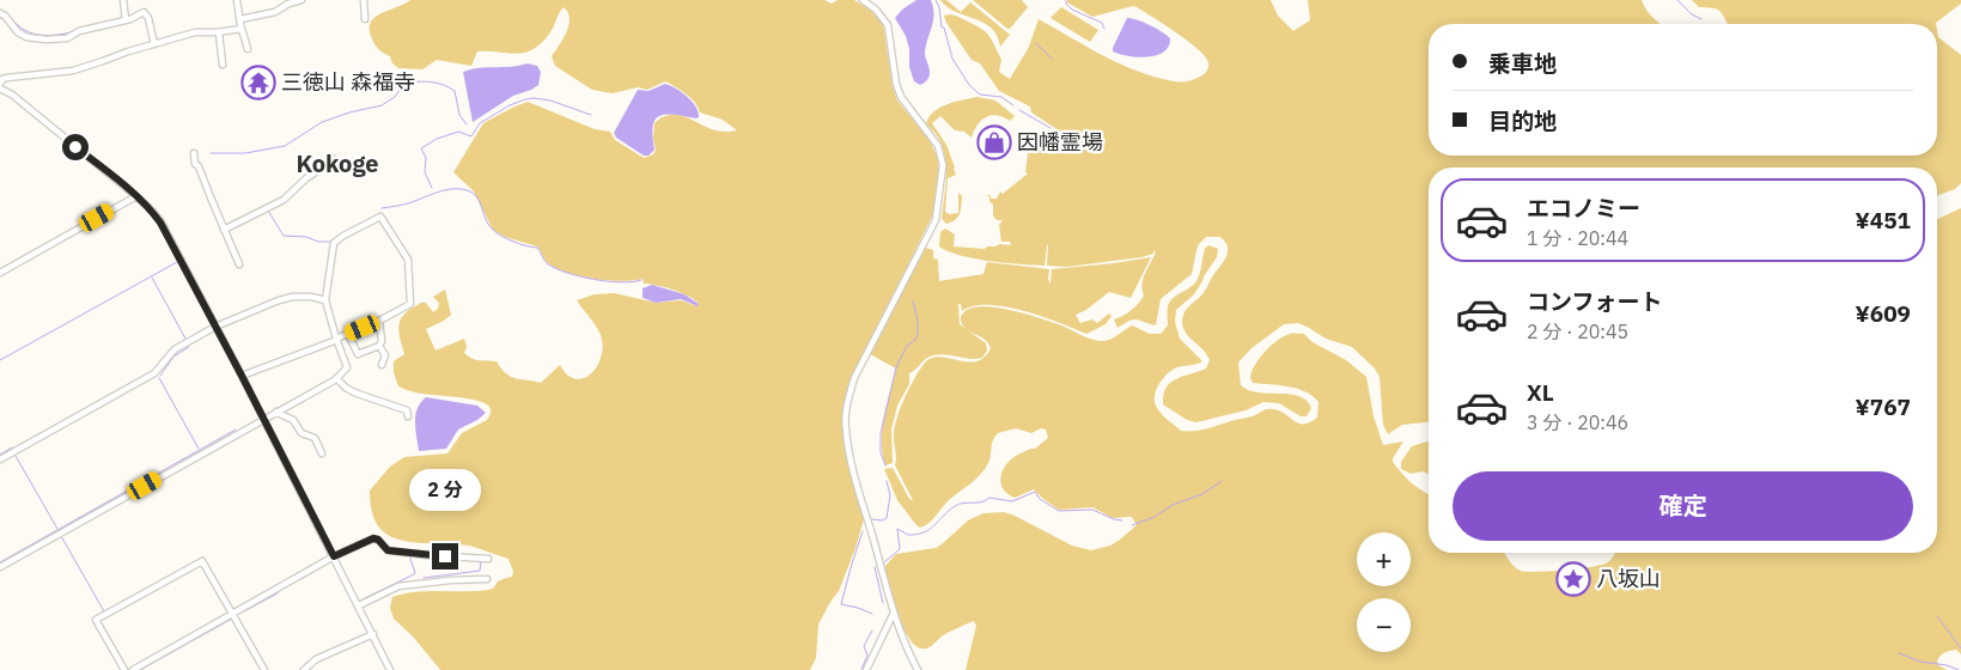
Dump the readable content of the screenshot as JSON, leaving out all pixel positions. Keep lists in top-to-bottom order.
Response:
{
  "districts": ["Kokoge"],
  "places": {
    "temple": ["三徳山 森福寺"],
    "shop": ["因幡霊場"],
    "place": ["八坂山"]
  },
  "page": {
    "banner": ["乗車地", "目的地"],
    "list": [
      {
        "name": "エコノミー",
        "note": "1 分 · 20:44",
        "value": "¥451"
      },
      {
        "name": "コンフォート",
        "note": "2 分 · 20:45",
        "value": "¥609"
      },
      {
        "name": "XL",
        "note": "3 分 · 20:46",
        "value": "¥767"
      }
    ],
    "buttons": "確定",
    "bubble": "2 分",
    "map_buttons": ["+", "−"]
  }
}
